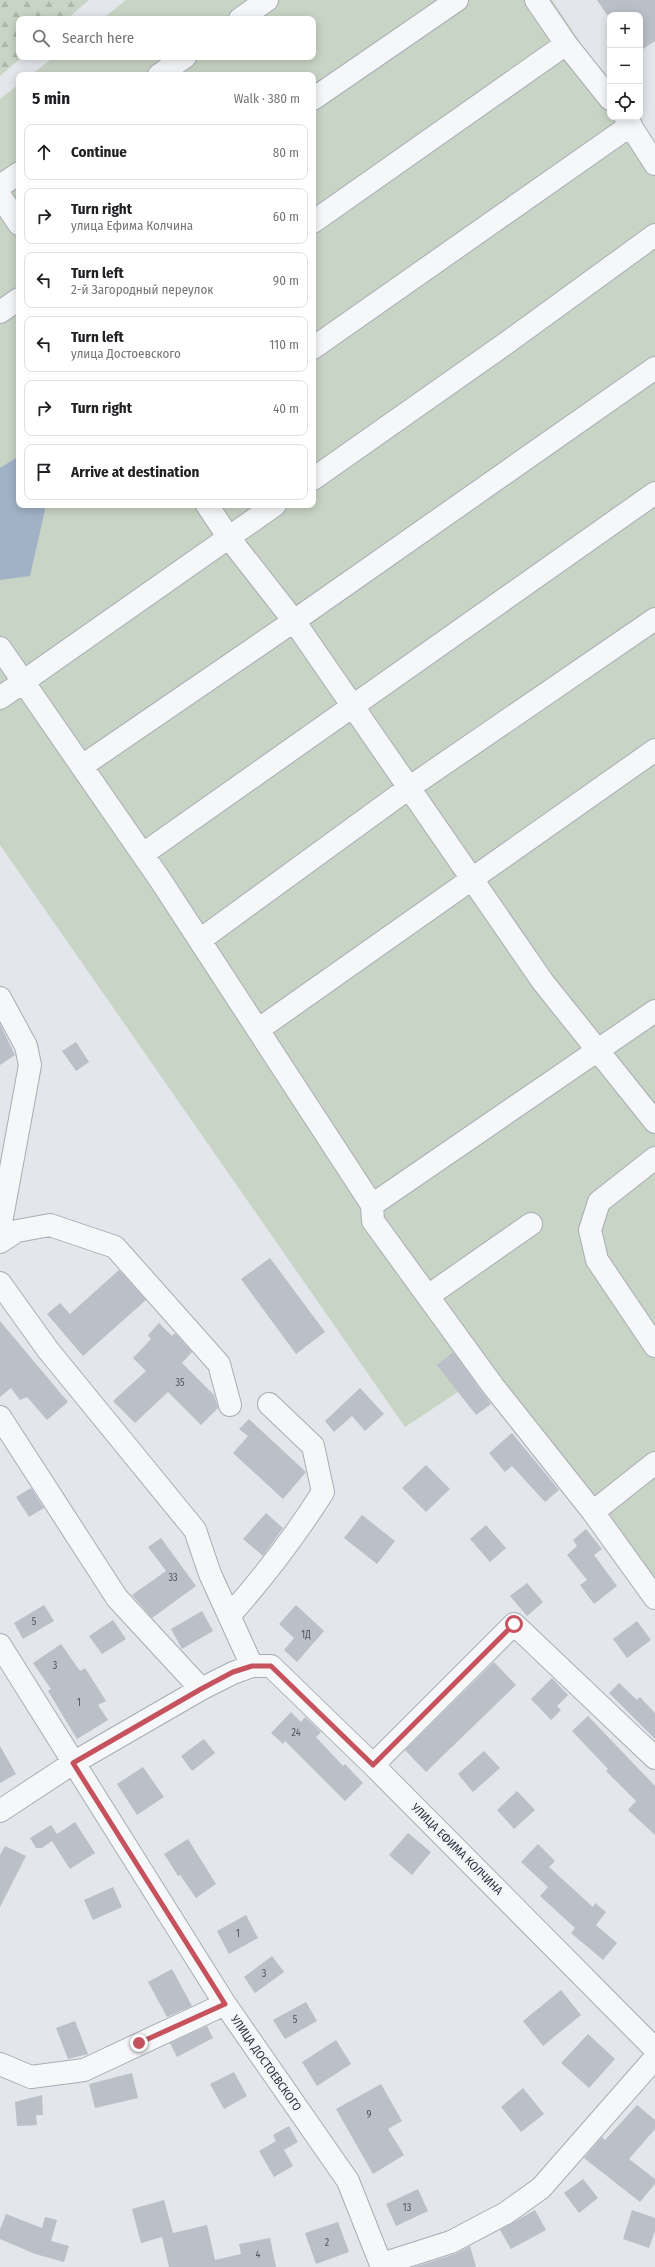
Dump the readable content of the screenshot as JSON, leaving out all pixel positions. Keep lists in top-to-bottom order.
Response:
{
  "streets": {
    "street": ["УЛИЦА ЕФИМА КОЛЧИНА", "УЛИЦА ДОСТОЕВСКОГО"]
  },
  "crossings": [
    ["УЛИЦА ЕФИМА КОЛЧИНА", "УЛИЦА ДОСТОЕВСКОГО"]
  ],
  "house_numbers": [
    "35",
    "33",
    "5",
    "1Д",
    "3",
    "1",
    "24",
    "1",
    "3",
    "5",
    "9",
    "13",
    "2",
    "4"
  ],
  "page": {
    "map_buttons": ["+", "−"],
    "search": "Search here",
    "heading": ["5 min", "Walk · 380 m"],
    "list": [
      ["Continue", "80 m"],
      ["Turn right", "улица Ефима Колчина", "60 m"],
      ["Turn left", "2-й Загородный переулок", "90 m"],
      ["Turn left", "улица Достоевского", "110 m"],
      ["Turn right", "40 m"],
      "Arrive at destination"
    ]
  }
}
